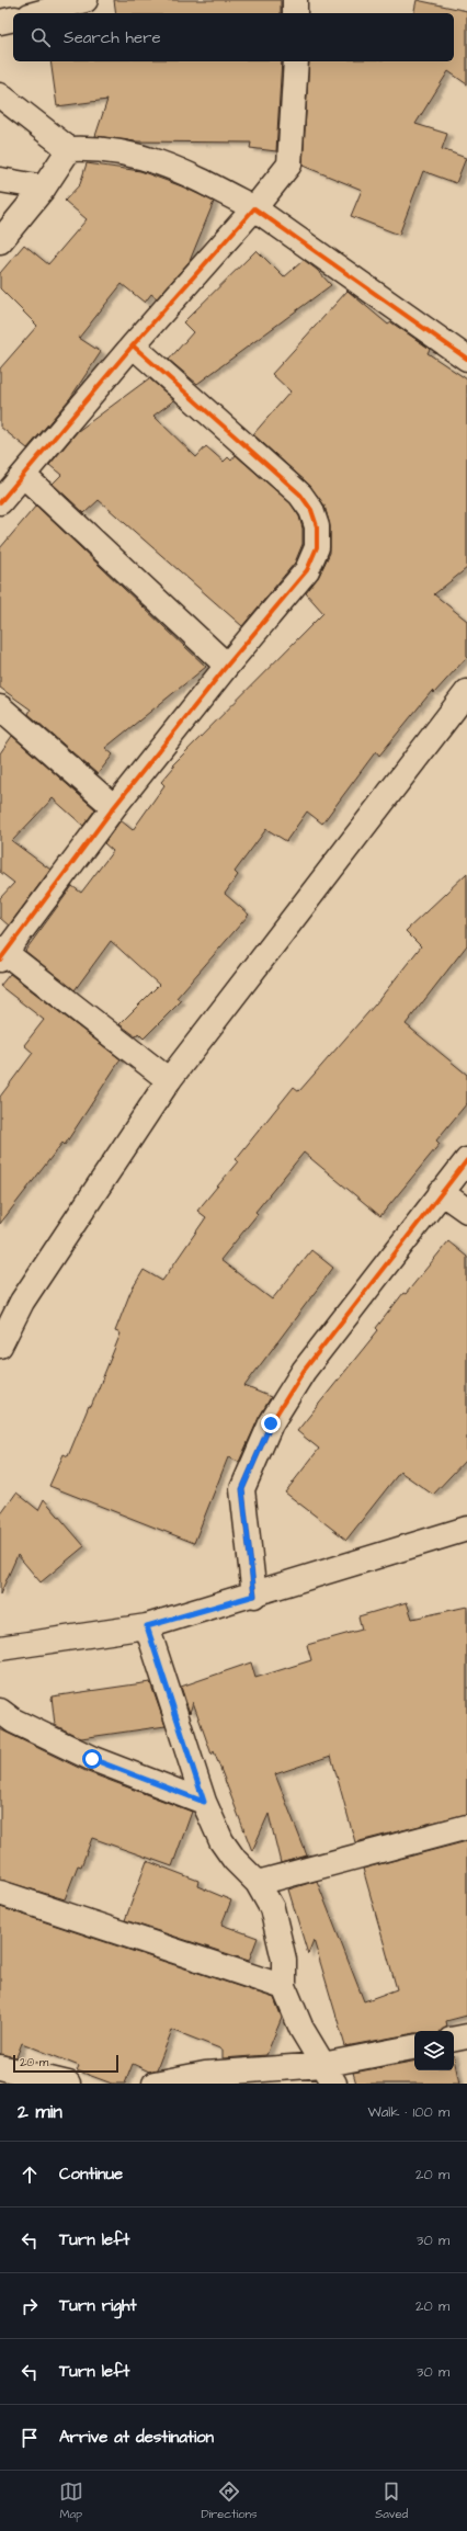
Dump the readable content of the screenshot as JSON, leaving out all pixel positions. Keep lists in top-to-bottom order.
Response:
{
  "scale_bar": "20 m",
  "page": {
    "search": "Search here",
    "scale": "20 m",
    "heading": ["2 min", "Walk · 100 m"],
    "list": [
      ["Continue", "20 m"],
      ["Turn left", "30 m"],
      ["Turn right", "20 m"],
      ["Turn left", "30 m"],
      "Arrive at destination"
    ],
    "nav": ["Map", "Directions", "Saved"]
  }
}
